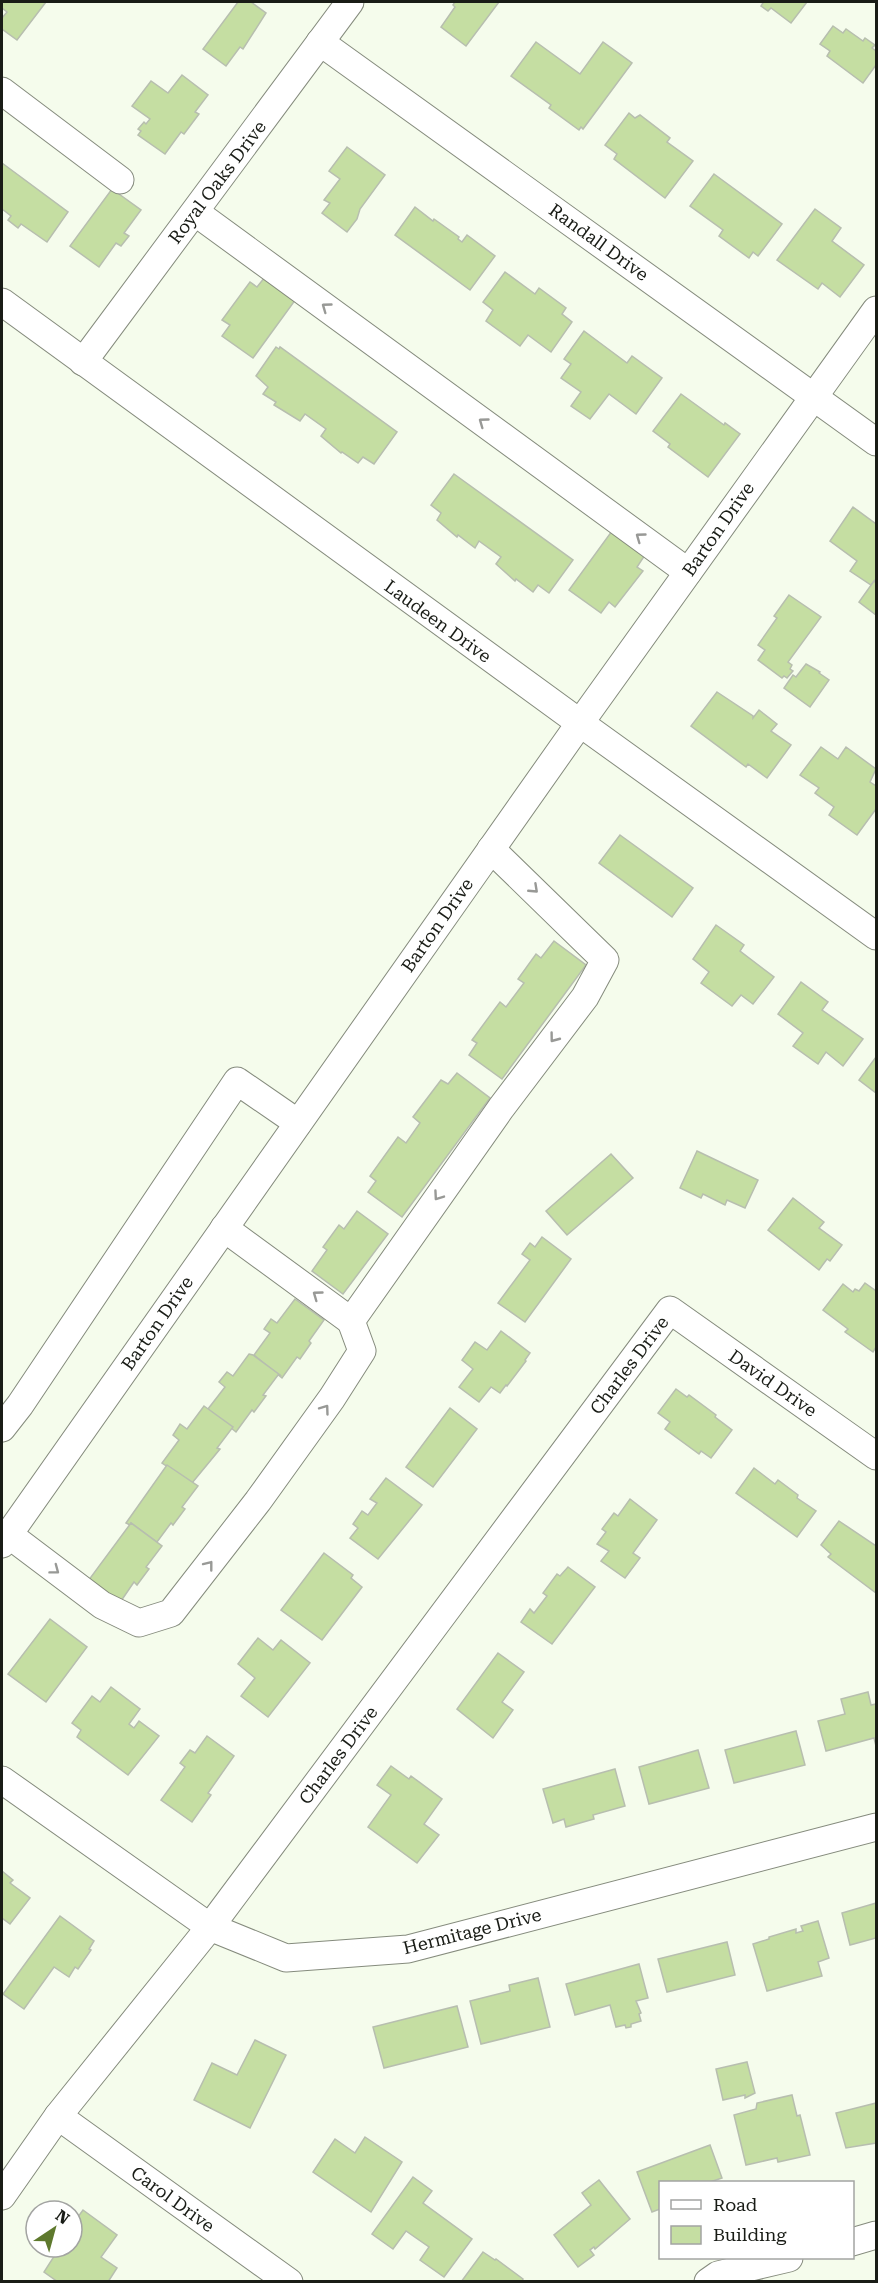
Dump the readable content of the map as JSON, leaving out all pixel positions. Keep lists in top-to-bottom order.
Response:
{
  "streets": {
    "street": [
      "Royal Oaks Drive",
      "Randall Drive",
      "Barton Drive",
      "Laudeen Drive",
      "Charles Drive",
      "David Drive",
      "Hermitage Drive",
      "Carol Drive"
    ]
  },
  "crossings": [
    ["Royal Oaks Drive", "Randall Drive"],
    ["Royal Oaks Drive", "Laudeen Drive"],
    ["Randall Drive", "Barton Drive"],
    ["Barton Drive", "Laudeen Drive"],
    ["Charles Drive", "David Drive"],
    ["Charles Drive", "Hermitage Drive"],
    ["Charles Drive", "Carol Drive"]
  ],
  "legend": ["Road", "Building"],
  "north": "top right"
}
